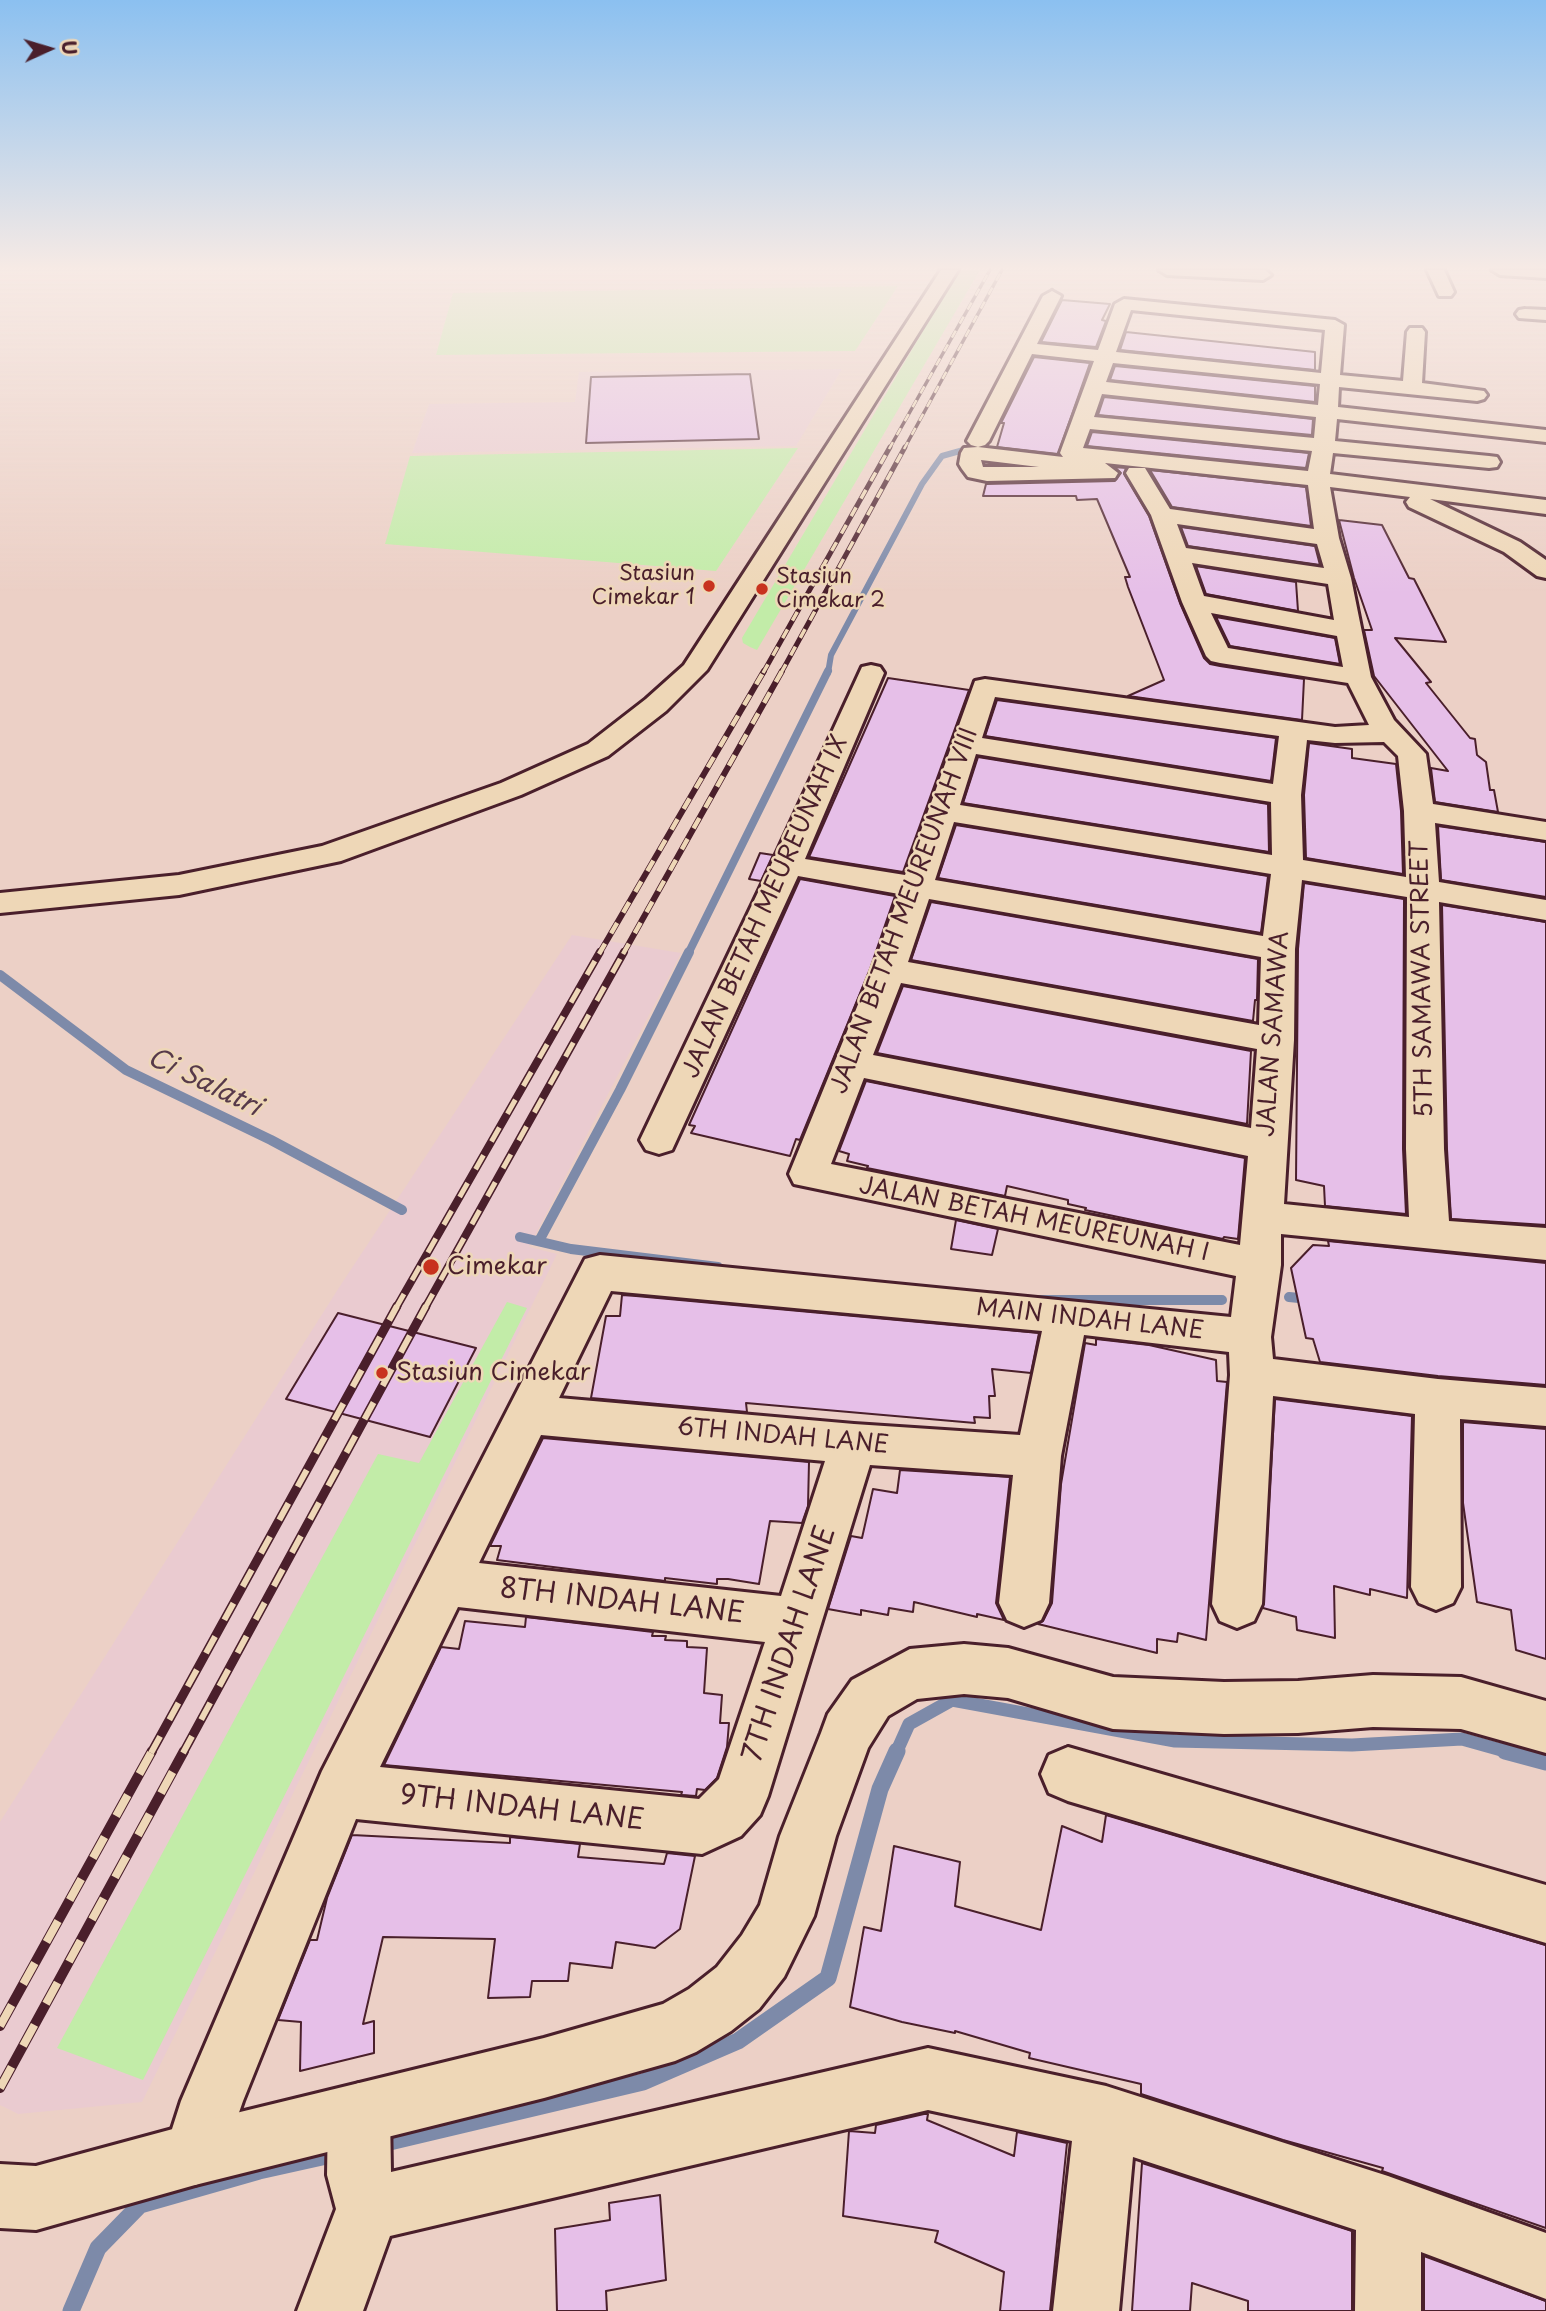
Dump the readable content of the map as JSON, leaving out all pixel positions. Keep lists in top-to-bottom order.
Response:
{
  "streets": {
    "street": [
      "JALAN BETAH MEUREUNAH IX",
      "JALAN BETAH MEUREUNAH VIII",
      "5TH SAMAWA STREET",
      "JALAN SAMAWA",
      "JALAN BETAH MEUREUNAH I",
      "MAIN INDAH LANE",
      "6TH INDAH LANE",
      "8TH INDAH LANE",
      "7TH INDAH LANE",
      "9TH INDAH LANE"
    ]
  },
  "crossings": [
    ["JALAN BETAH MEUREUNAH VIII", "JALAN SAMAWA"],
    ["JALAN BETAH MEUREUNAH VIII", "JALAN BETAH MEUREUNAH I"],
    ["JALAN SAMAWA", "JALAN BETAH MEUREUNAH I"],
    ["JALAN SAMAWA", "MAIN INDAH LANE"],
    ["MAIN INDAH LANE", "6TH INDAH LANE"],
    ["6TH INDAH LANE", "7TH INDAH LANE"],
    ["8TH INDAH LANE", "7TH INDAH LANE"],
    ["7TH INDAH LANE", "9TH INDAH LANE"]
  ],
  "water": ["Ci Salatri"],
  "places": [
    "Stasiun Cimekar 1",
    "Stasiun Cimekar 2",
    "Cimekar",
    "Stasiun Cimekar"
  ],
  "north": "right"
}
